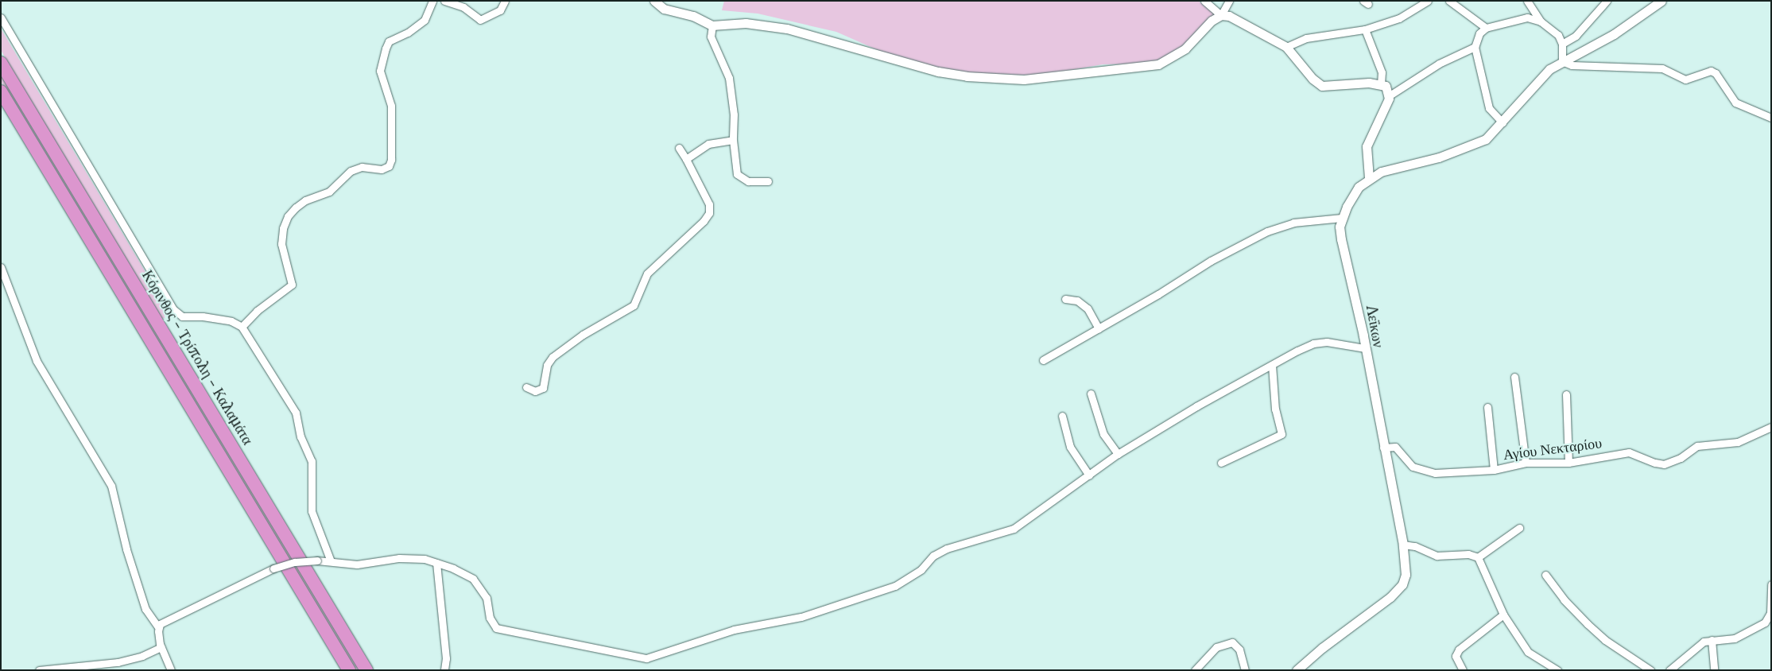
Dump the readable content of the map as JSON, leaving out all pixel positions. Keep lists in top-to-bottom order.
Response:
{
  "streets": {
    "highway": ["Κόρινθος - Τρίπολη - Καλαμάτα"],
    "street": ["Λεΐκων", "Αγίου Νεκταρίου"]
  },
  "crossings": [
    ["Λεΐκων", "Αγίου Νεκταρίου"]
  ]
}
